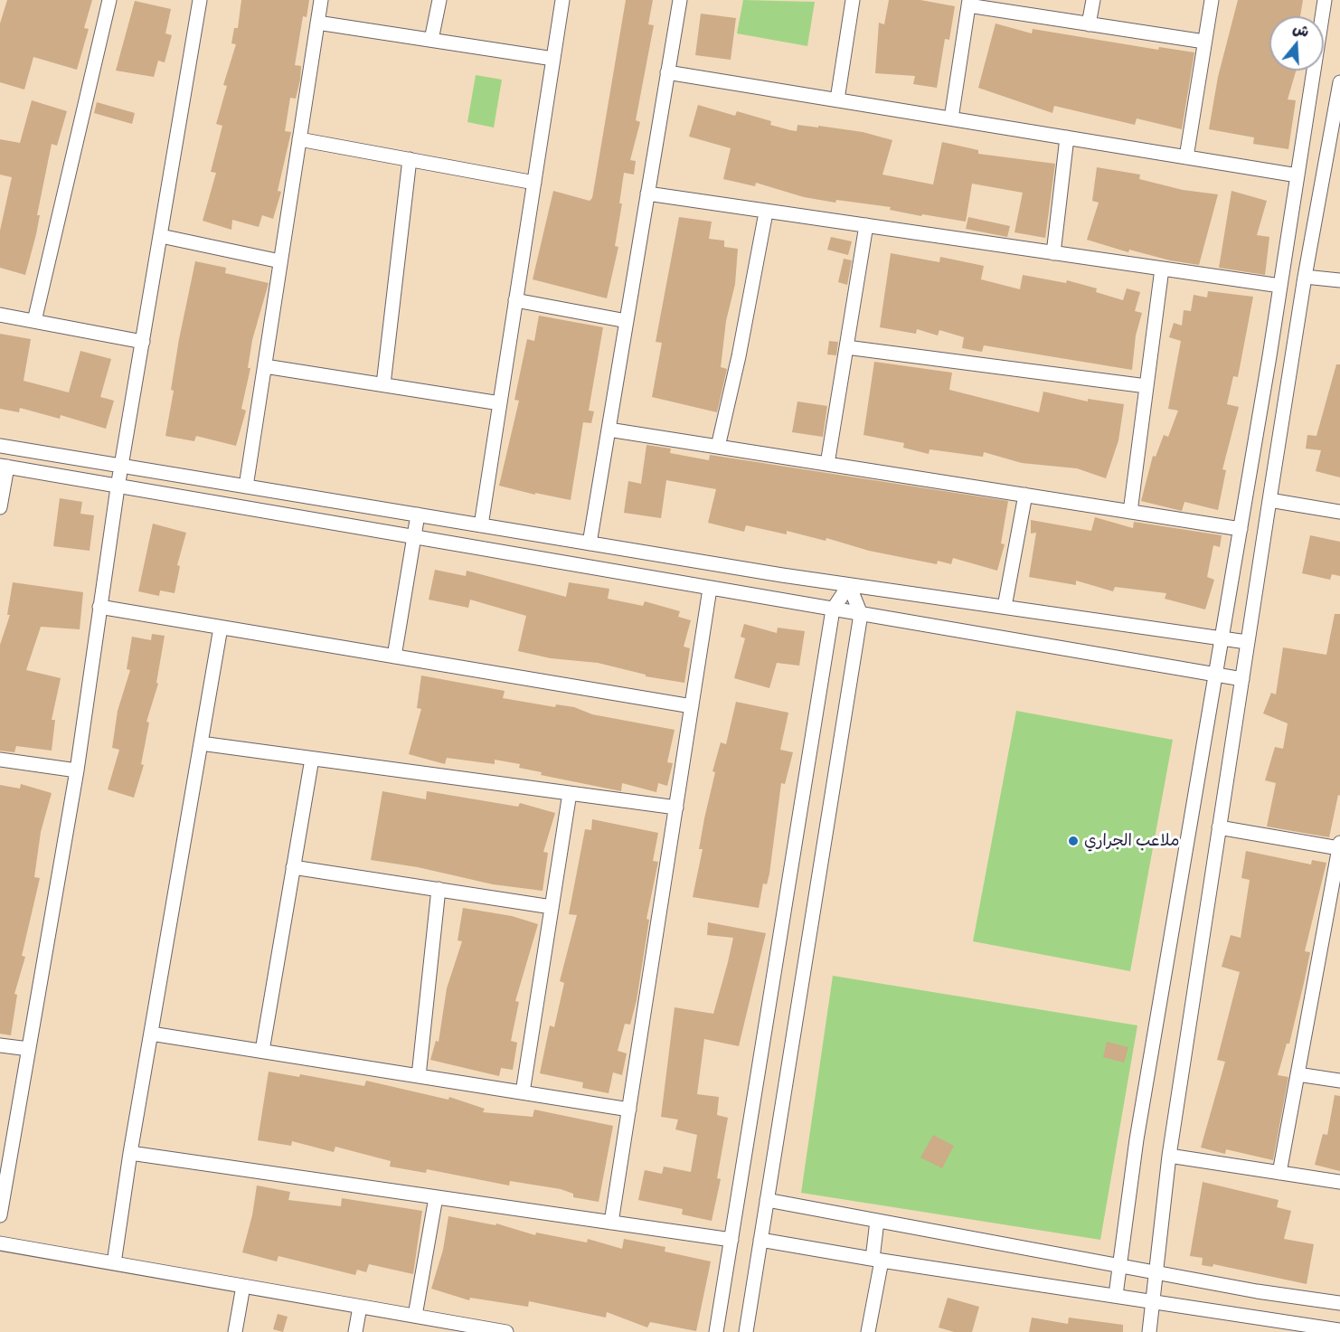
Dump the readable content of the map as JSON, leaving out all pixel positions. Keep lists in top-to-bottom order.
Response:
{
  "places": ["ملاعب الجراري"],
  "north": "top"
}
